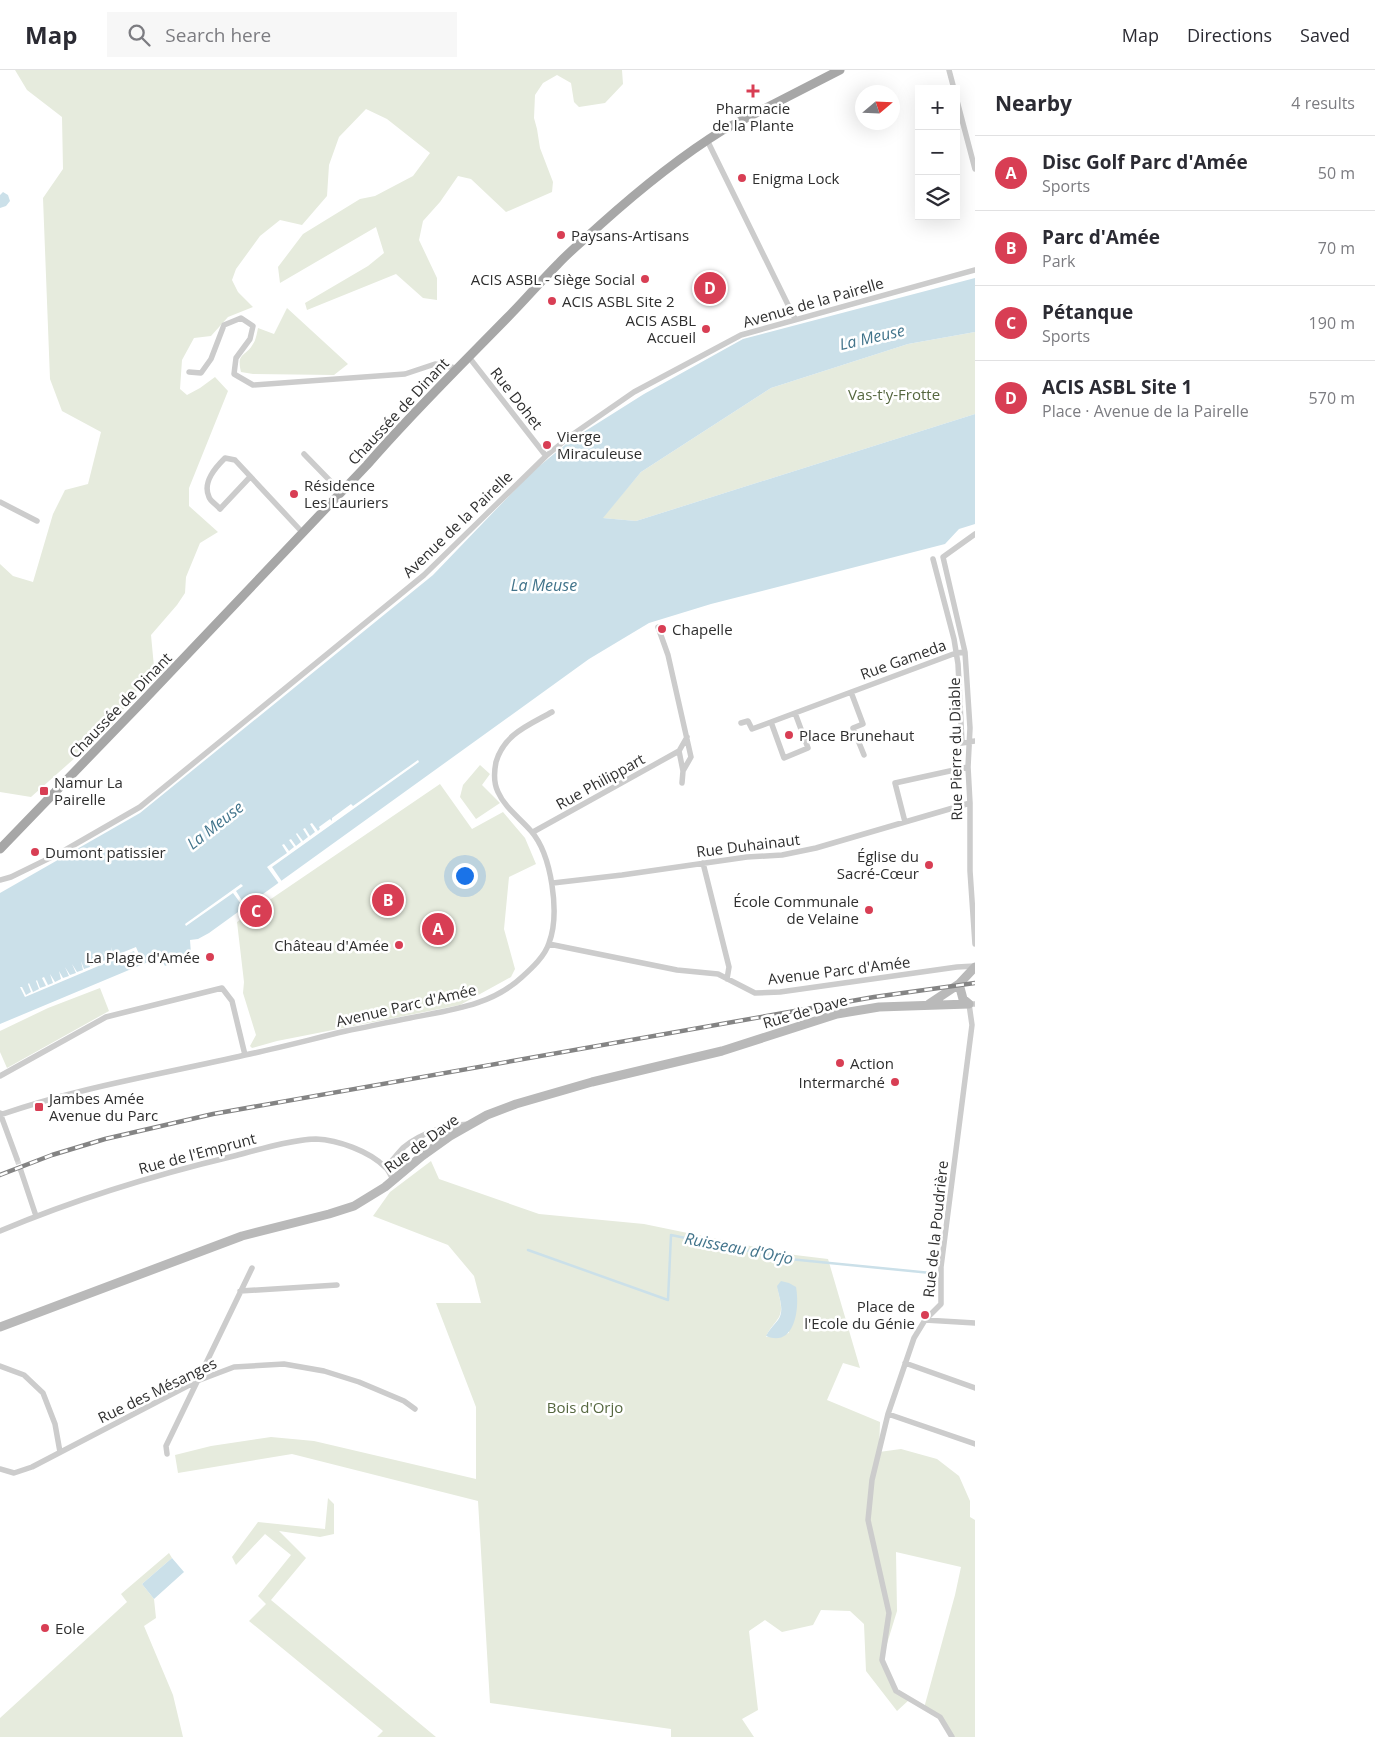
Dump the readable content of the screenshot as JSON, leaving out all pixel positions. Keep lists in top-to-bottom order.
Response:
{
  "streets": {
    "main road": ["Chaussée de Dinant", "Rue de Dave"],
    "street": [
      "Avenue de la Pairelle",
      "Rue Dohet",
      "Rue Gameda",
      "Rue Pierre du Diable",
      "Rue Philippart",
      "Rue Duhainaut",
      "Avenue Parc d'Amée",
      "Rue de l'Emprunt",
      "Rue de la Poudrière",
      "Rue des Mésanges"
    ]
  },
  "crossings": [
    ["Avenue de la Pairelle", "Rue Dohet"],
    ["Rue Dohet", "Chaussée de Dinant"],
    ["Rue Gameda", "Rue Pierre du Diable"],
    ["Rue Pierre du Diable", "Rue Duhainaut"],
    ["Rue de Dave", "Rue de la Poudrière"]
  ],
  "water": ["La Meuse", "Ruisseau d'Orjo"],
  "parks": ["Vas-t'y-Frotte", "Bois d'Orjo"],
  "places": {
    "health": ["Pharmacie de la Plante"],
    "other": [
      "Enigma Lock",
      "Paysans-Artisans",
      "ACIS ASBL - Siège Social",
      "ACIS ASBL Site 2",
      "ACIS ASBL Accueil",
      "Vierge Miraculeuse",
      "Résidence Les Lauriers",
      "Chapelle",
      "Place Brunehaut",
      "Dumont patissier",
      "Église du Sacré-Cœur",
      "École Communale de Velaine",
      "Château d'Amée",
      "La Plage d'Amée",
      "Action",
      "Intermarché",
      "Place de l'Ecole du Génie",
      "Eole"
    ],
    "transit": ["Namur La Pairelle", "Jambes Amée Avenue du Parc"]
  },
  "north": "right",
  "page": {
    "header": "Map",
    "search": "Search here",
    "nav": ["Map", "Directions", "Saved"],
    "heading": ["Nearby", "4 results"],
    "map_buttons": ["+", "−"],
    "list": [
      {
        "mark": "A",
        "name": "Disc Golf Parc d'Amée",
        "note": "Sports",
        "value": "50 m"
      },
      {
        "mark": "B",
        "name": "Parc d'Amée",
        "note": "Park",
        "value": "70 m"
      },
      {
        "mark": "C",
        "name": "Pétanque",
        "note": "Sports",
        "value": "190 m"
      },
      {
        "mark": "D",
        "name": "ACIS ASBL Site 1",
        "note": "Place · Avenue de la Pairelle",
        "value": "570 m"
      }
    ],
    "pins": [
      "D",
      "B",
      "C",
      "A"
    ]
  }
}
